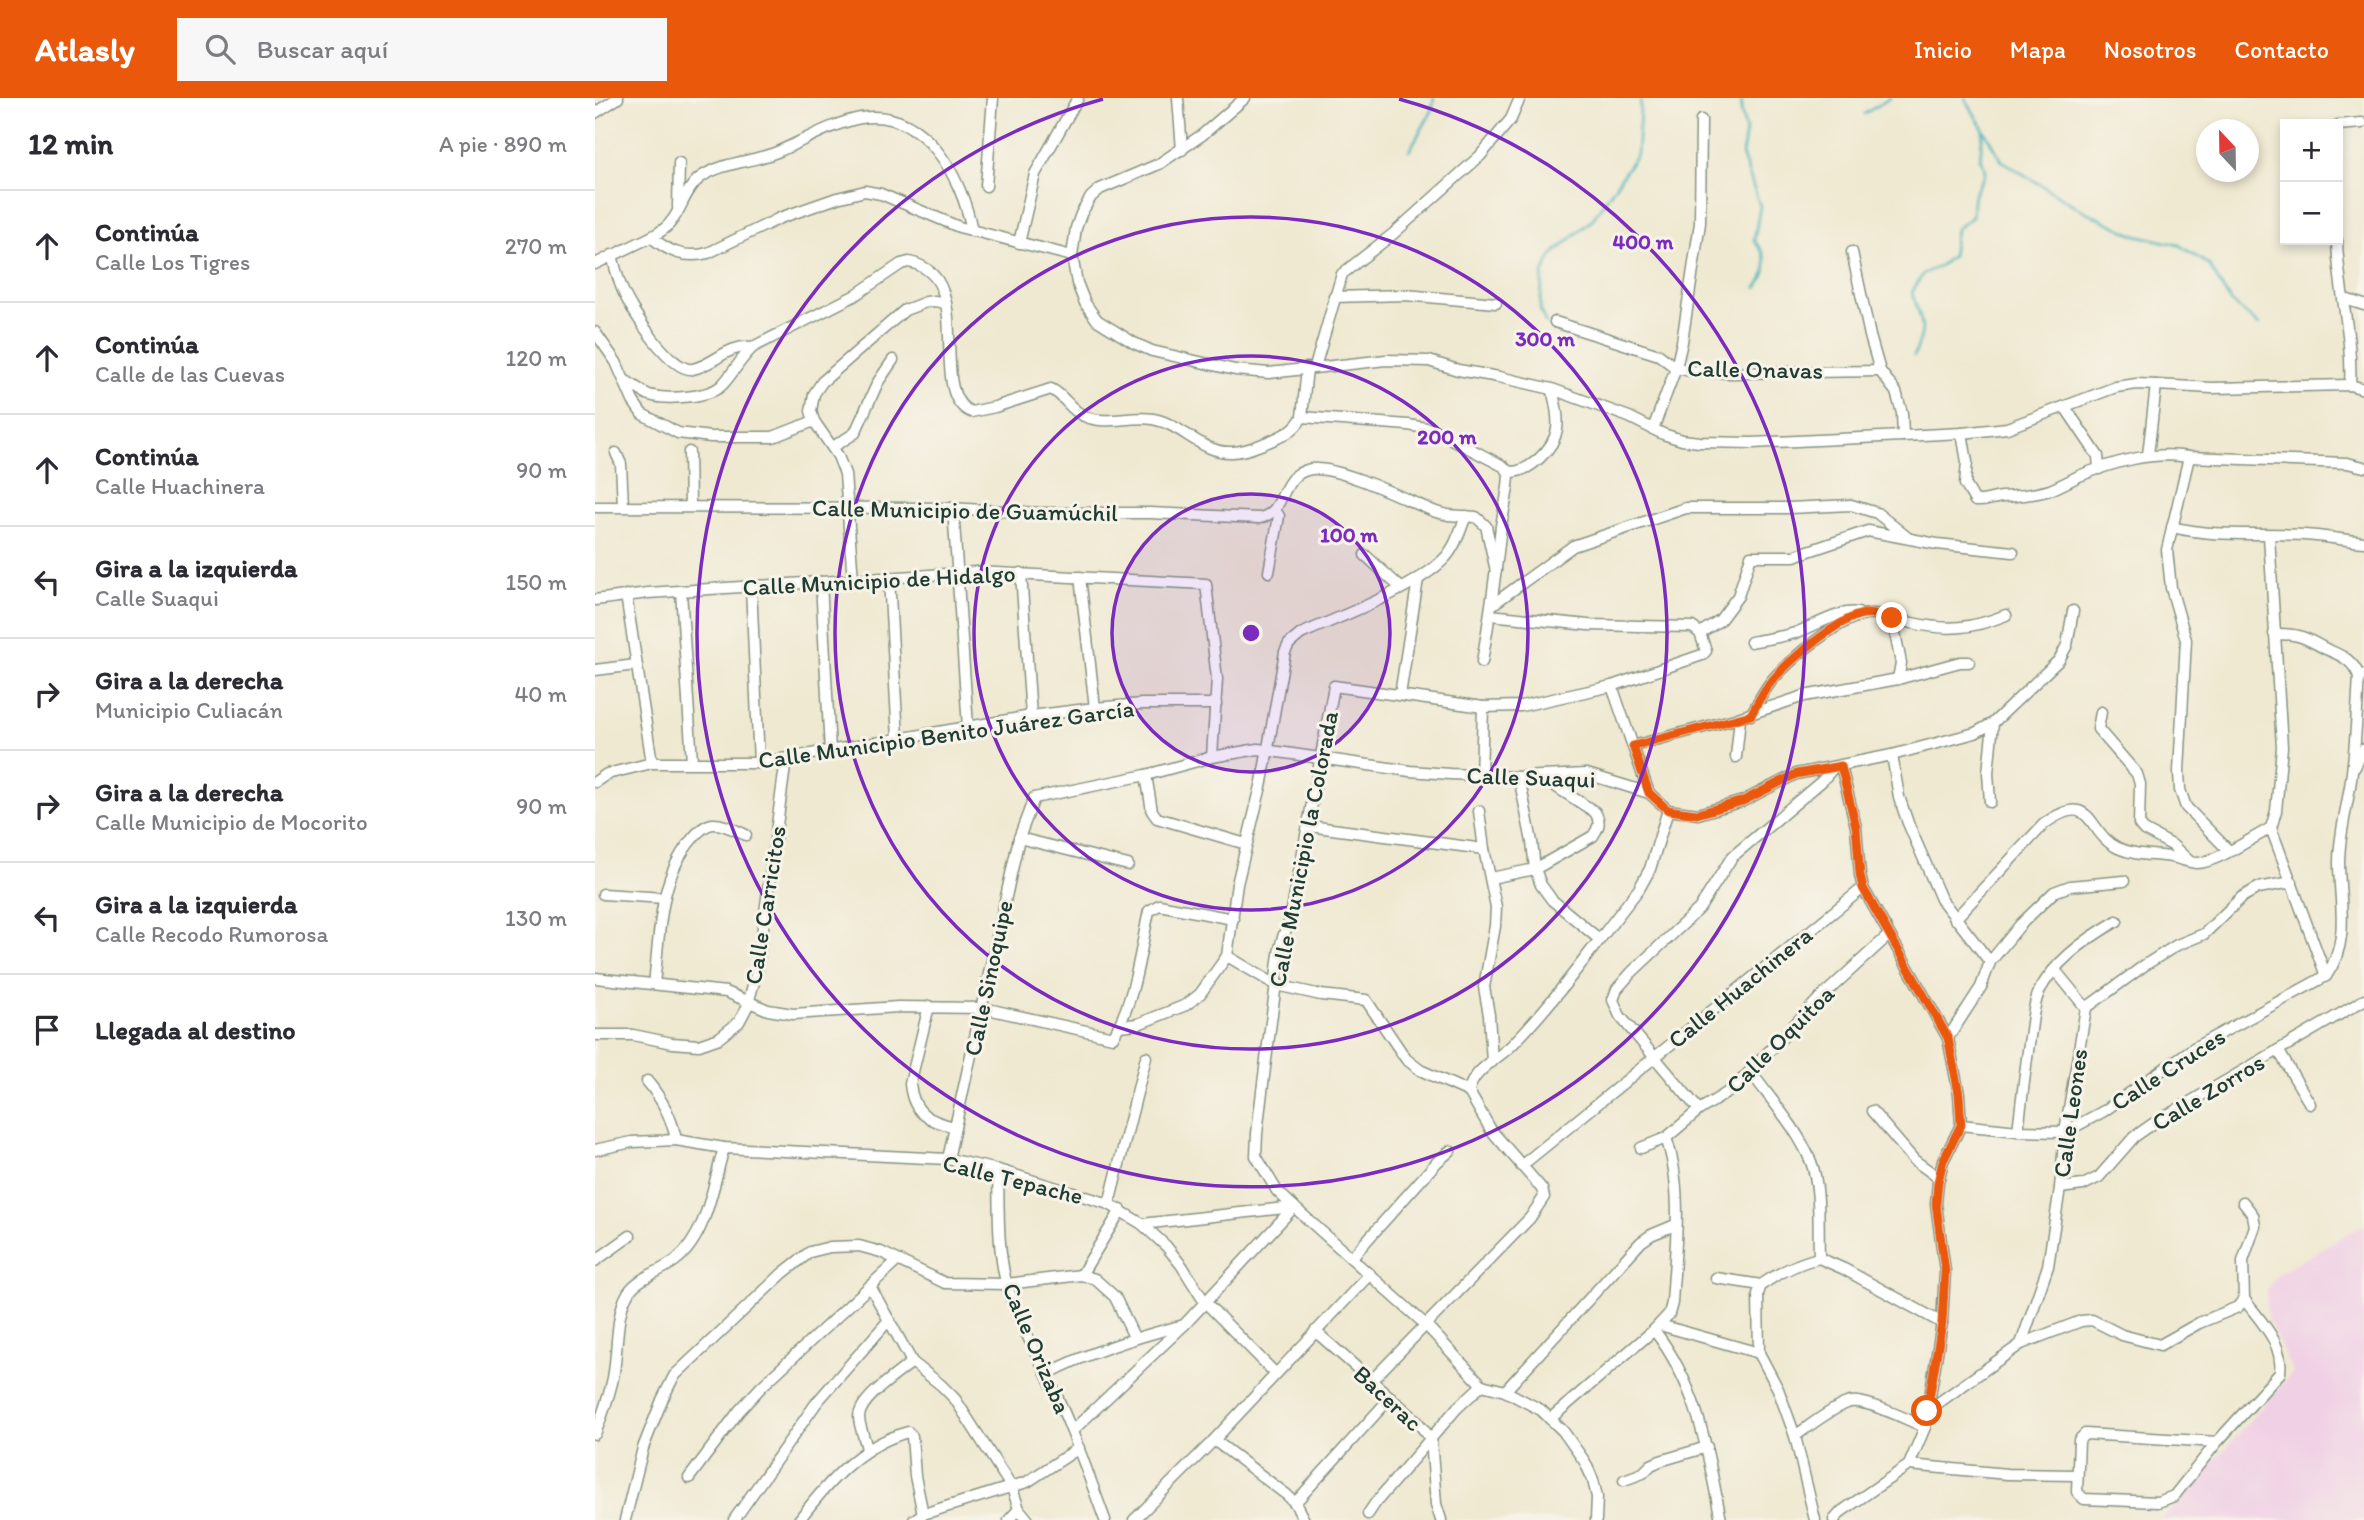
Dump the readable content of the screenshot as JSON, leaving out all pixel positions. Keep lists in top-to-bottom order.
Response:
{
  "streets": {
    "street": [
      "Calle Onavas",
      "Calle Municipio de Guamúchil",
      "Calle Municipio de Hidalgo",
      "Calle Municipio Benito Juárez García",
      "Calle Suaqui",
      "Calle Municipio la Colorada",
      "Calle Carricitos",
      "Calle Sinoquipe",
      "Calle Huachinera",
      "Calle Oquitoa",
      "Calle Cruces",
      "Calle Zorros",
      "Calle Leones",
      "Calle Tepache",
      "Calle Orizaba",
      "Bacerac"
    ]
  },
  "crossings": [
    ["Calle Municipio de Hidalgo", "Calle Municipio Benito Juárez García"],
    ["Calle Municipio Benito Juárez García", "Calle Carricitos"],
    ["Calle Suaqui", "Calle Municipio la Colorada"],
    ["Calle Suaqui", "Calle Sinoquipe"],
    ["Calle Sinoquipe", "Calle Tepache"],
    ["Calle Cruces", "Calle Leones"],
    ["Calle Zorros", "Calle Leones"],
    ["Calle Tepache", "Calle Orizaba"]
  ],
  "north": "top",
  "page": {
    "header": "Atlasly",
    "search": "Buscar aquí",
    "nav": [
      "Inicio",
      "Mapa",
      "Nosotros",
      "Contacto"
    ],
    "heading": ["12 min", "A pie · 890 m"],
    "map_buttons": ["+", "−"],
    "list": [
      ["Continúa", "Calle Los Tigres", "270 m"],
      ["Continúa", "Calle de las Cuevas", "120 m"],
      ["Continúa", "Calle Huachinera", "90 m"],
      ["Gira a la izquierda", "Calle Suaqui", "150 m"],
      ["Gira a la derecha", "Municipio Culiacán", "40 m"],
      ["Gira a la derecha", "Calle Municipio de Mocorito", "90 m"],
      ["Gira a la izquierda", "Calle Recodo Rumorosa", "130 m"],
      "Llegada al destino"
    ]
  },
  "rings": [
    "400 m",
    "300 m",
    "200 m",
    "100 m"
  ]
}
